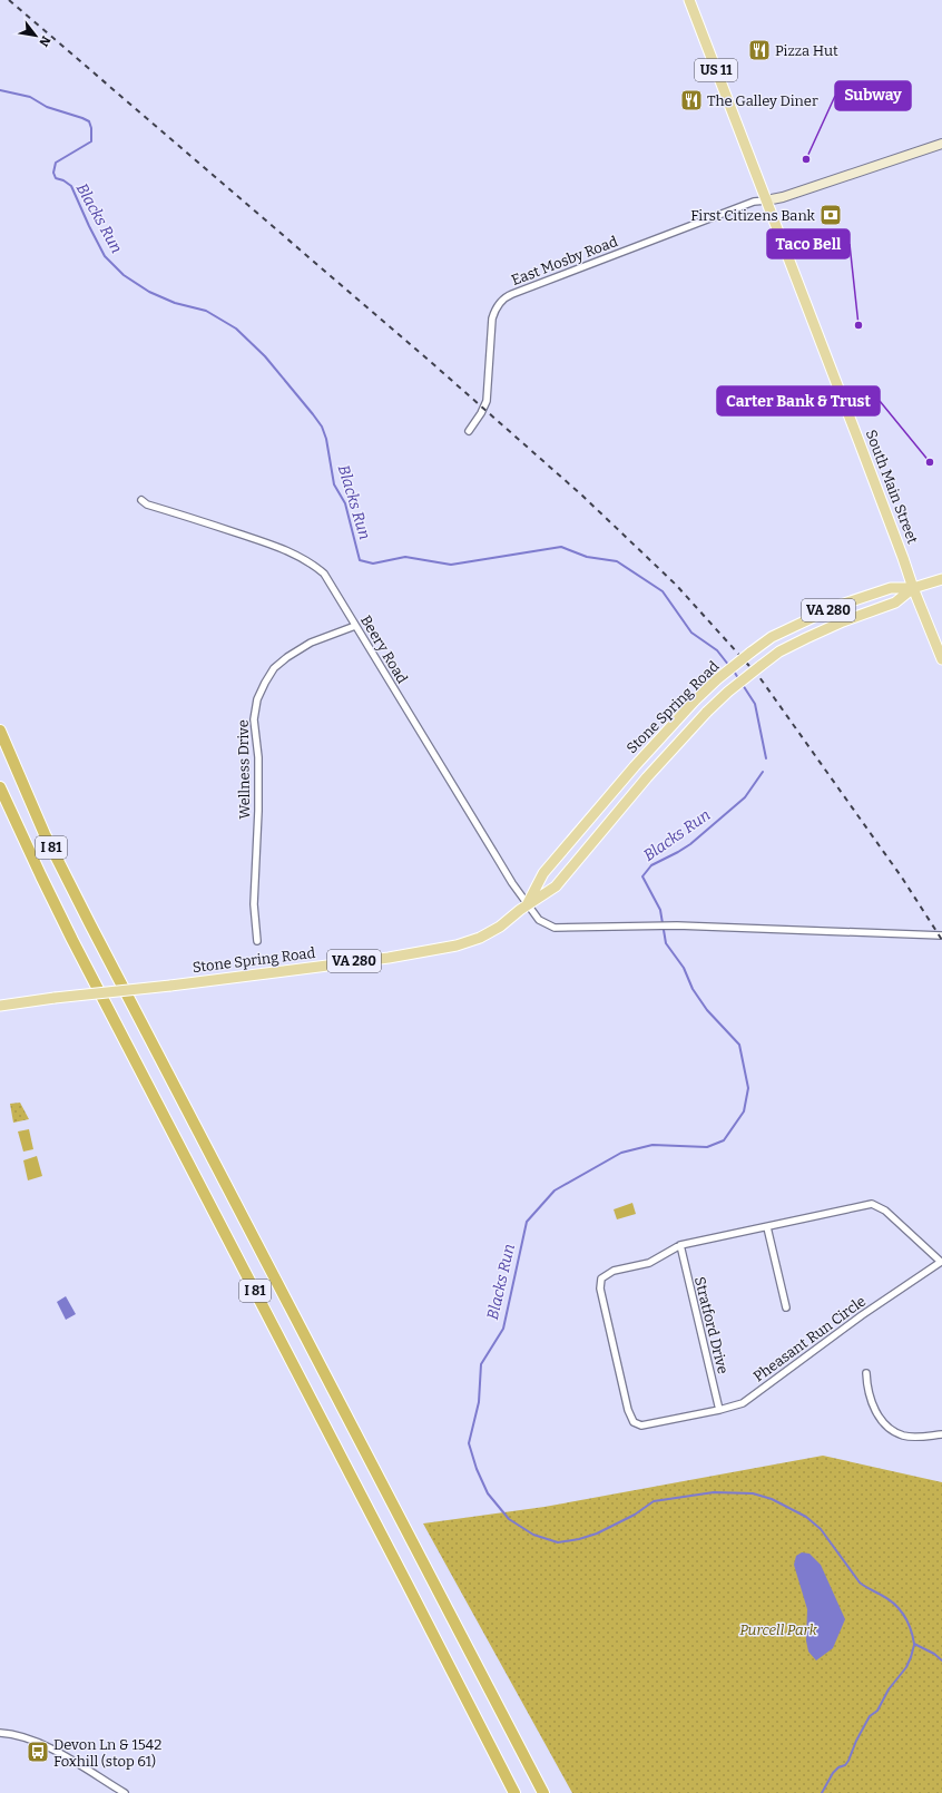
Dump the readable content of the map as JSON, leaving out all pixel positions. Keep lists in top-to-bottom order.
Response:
{
  "streets": {
    "highway": ["I 81"],
    "main road": [
      "US 11",
      "South Main Street",
      "VA 280",
      "Stone Spring Road"
    ],
    "street": [
      "East Mosby Road",
      "Beery Road",
      "Wellness Drive",
      "Stratford Drive",
      "Pheasant Run Circle"
    ]
  },
  "crossings": [
    ["East Mosby Road", "South Main Street"],
    ["South Main Street", "Stone Spring Road"],
    ["Beery Road", "Stone Spring Road"],
    ["Beery Road", "Wellness Drive"],
    ["Stratford Drive", "Pheasant Run Circle"]
  ],
  "water": ["Blacks Run"],
  "parks": ["Purcell Park"],
  "places": {
    "restaurant": ["Pizza Hut", "The Galley Diner"],
    "other": ["Subway", "Taco Bell", "Carter Bank & Trust"],
    "bank": ["First Citizens Bank"],
    "bus stop": ["Devon Ln & 1542 Foxhill (stop 61)"]
  },
  "north": "bottom right"
}
